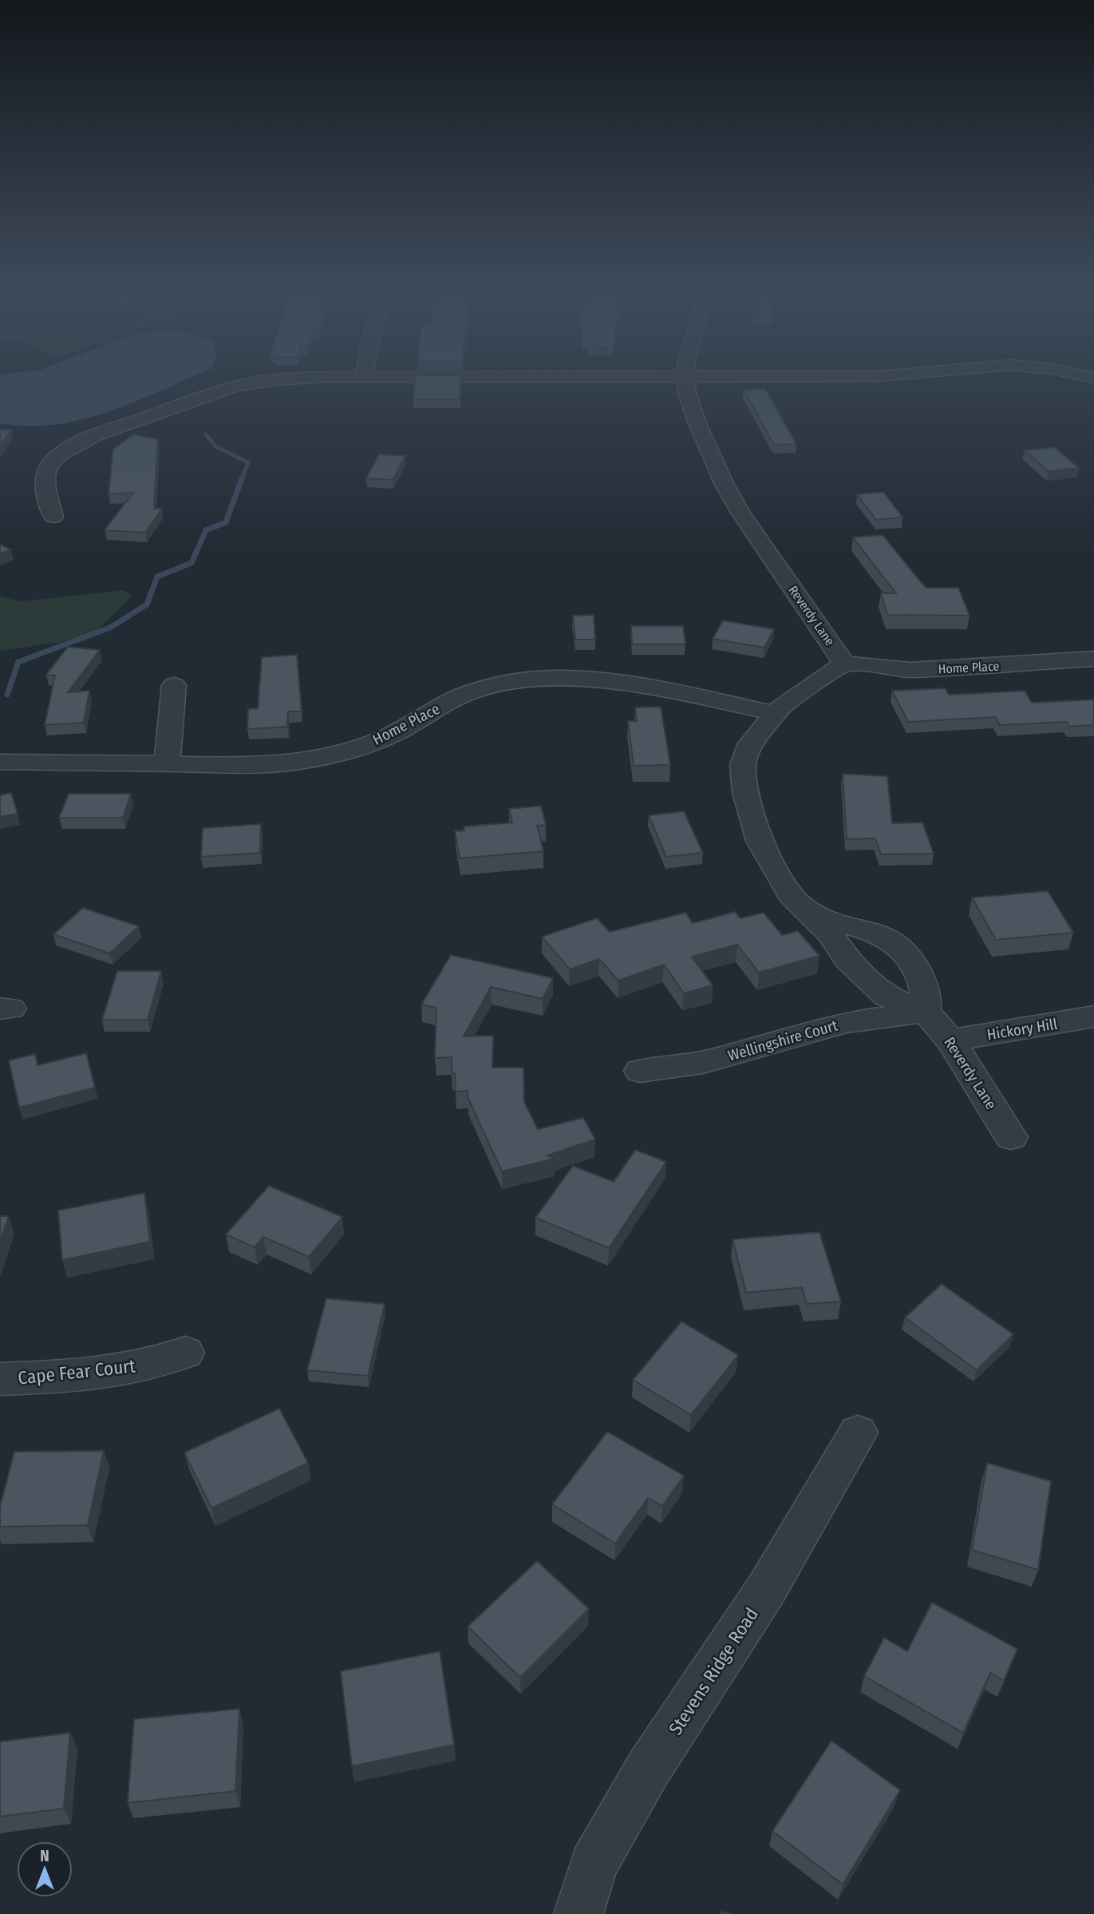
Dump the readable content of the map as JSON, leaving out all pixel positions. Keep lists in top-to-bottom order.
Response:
{
  "streets": {
    "street": [
      "Reverdy Lane",
      "Home Place",
      "Hickory Hill",
      "Wellingshire Court",
      "Cape Fear Court",
      "Stevens Ridge Road"
    ]
  },
  "crossings": [
    ["Reverdy Lane", "Home Place"],
    ["Reverdy Lane", "Hickory Hill"],
    ["Reverdy Lane", "Wellingshire Court"]
  ],
  "north": "top"
}
